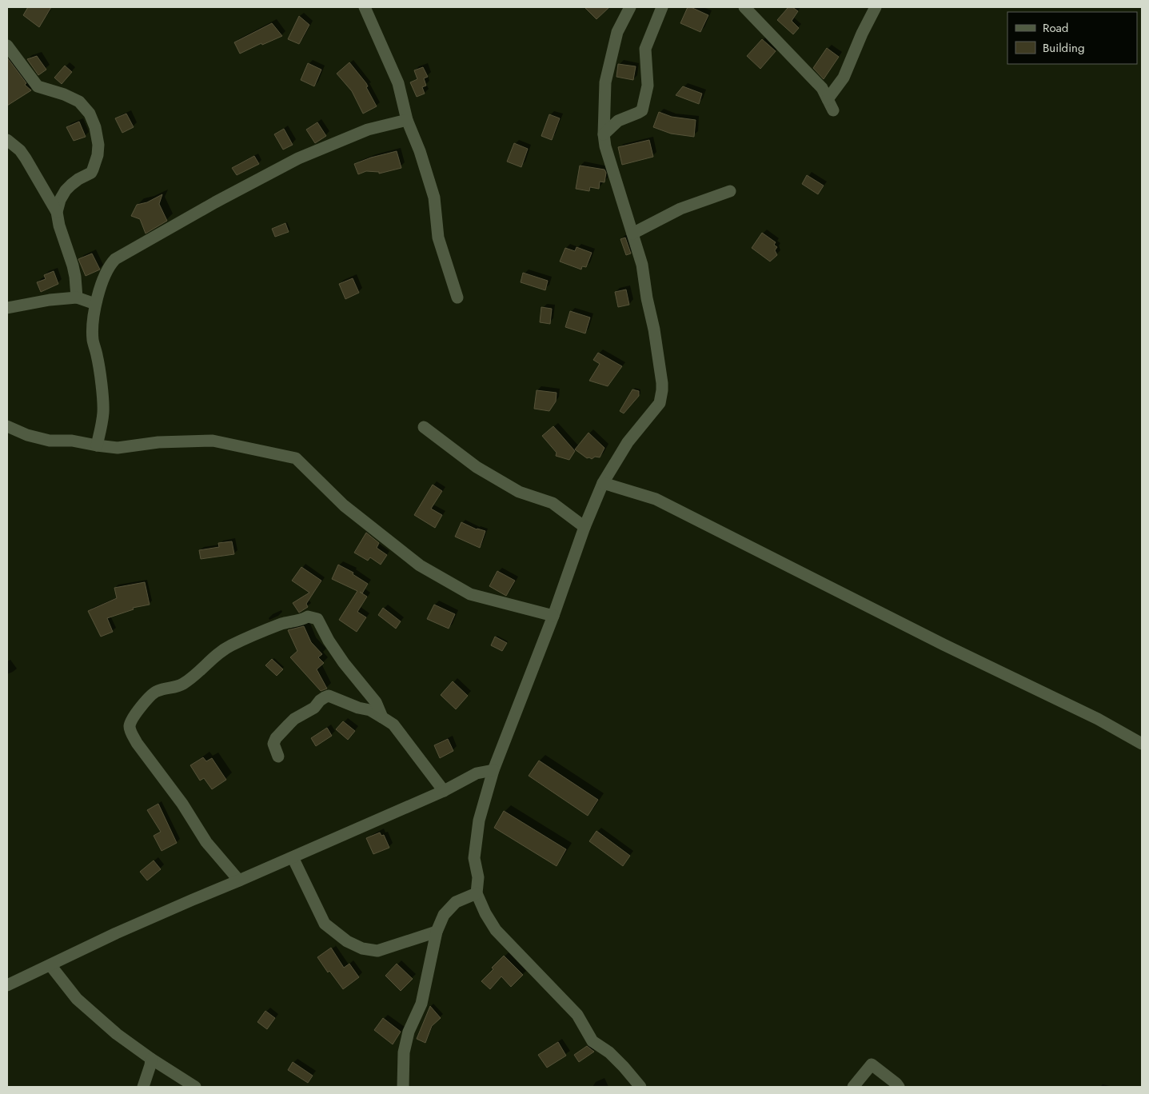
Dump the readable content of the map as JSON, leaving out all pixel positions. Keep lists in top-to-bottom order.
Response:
{
  "legend": ["Road", "Building"]
}
